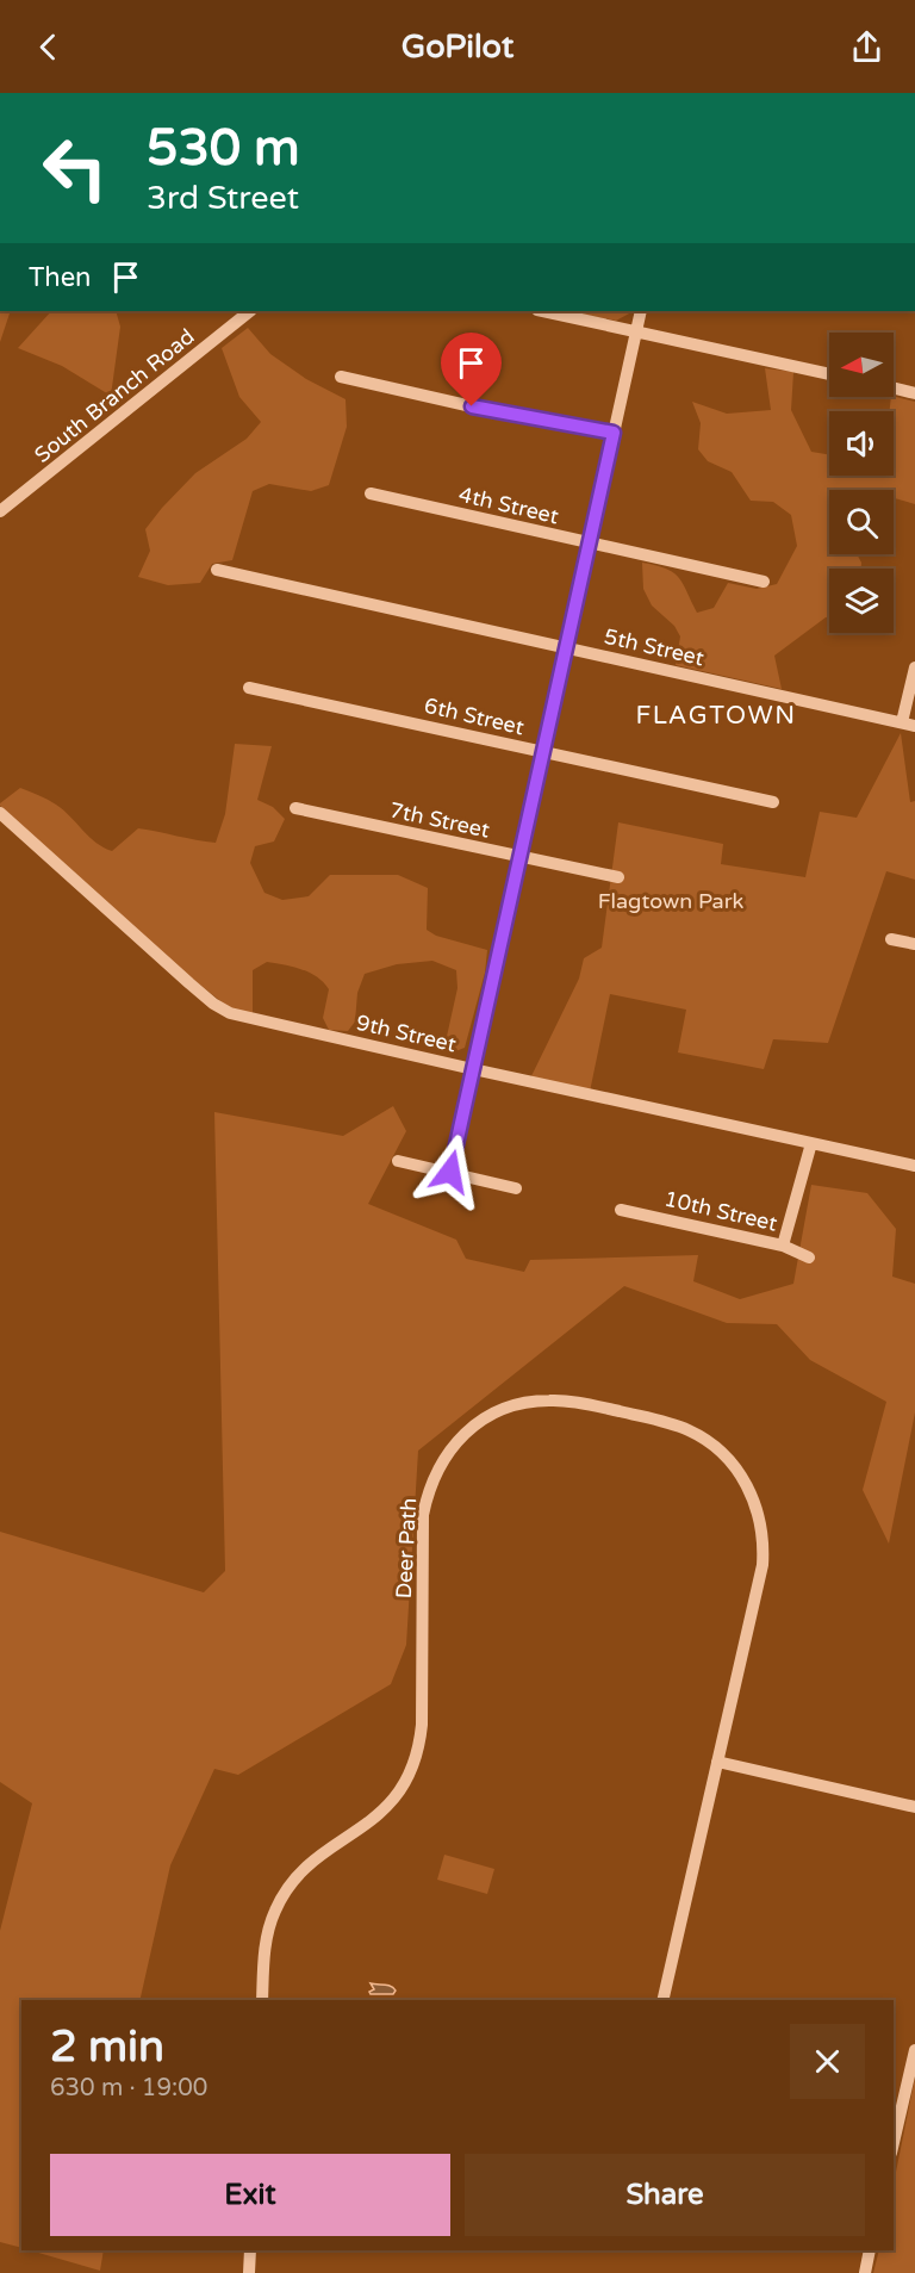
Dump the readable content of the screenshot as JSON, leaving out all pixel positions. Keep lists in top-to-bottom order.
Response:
{
  "streets": {
    "street": [
      "South Branch Road",
      "4th Street",
      "5th Street",
      "6th Street",
      "7th Street",
      "9th Street",
      "10th Street",
      "Deer Path"
    ]
  },
  "districts": ["FLAGTOWN"],
  "parks": ["Flagtown Park"],
  "north": "left",
  "page": {
    "header": "GoPilot",
    "turn": ["530 m", "3rd Street"],
    "then": "Then",
    "heading": ["2 min", "630 m · 19:00"],
    "buttons": ["Exit", "Share"]
  }
}
